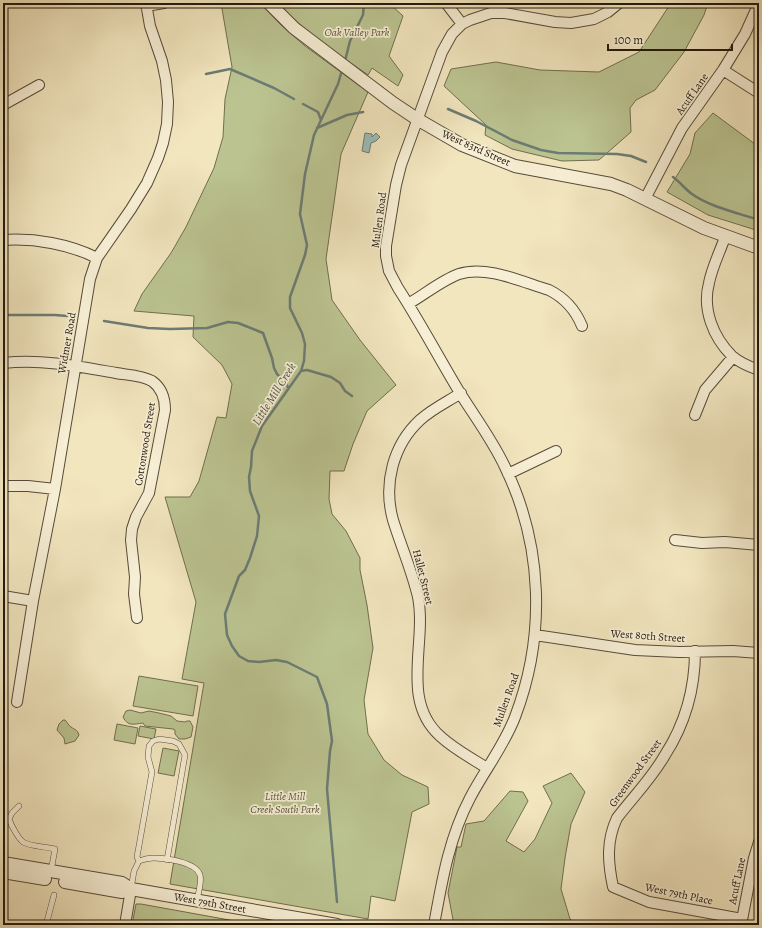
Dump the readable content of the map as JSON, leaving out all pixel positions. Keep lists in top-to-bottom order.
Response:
{
  "streets": {
    "street": [
      "Acuff Lane",
      "West 83rd Street",
      "Mullen Road",
      "Widmer Road",
      "Cottonwood Street",
      "Hallet Street",
      "West 80th Street",
      "Greenwood Street",
      "West 79th Place",
      "West 79th Street"
    ]
  },
  "crossings": [
    ["Acuff Lane", "West 83rd Street"],
    ["Acuff Lane", "West 79th Place"],
    ["West 83rd Street", "Mullen Road"],
    ["Mullen Road", "Hallet Street"],
    ["Mullen Road", "West 80th Street"],
    ["Widmer Road", "Cottonwood Street"],
    ["West 80th Street", "Greenwood Street"],
    ["Greenwood Street", "West 79th Place"]
  ],
  "water": ["Little Mill Creek"],
  "parks": ["Oak Valley Park", "Little Mill Creek South Park"],
  "scale_bar": "100 m"
}
